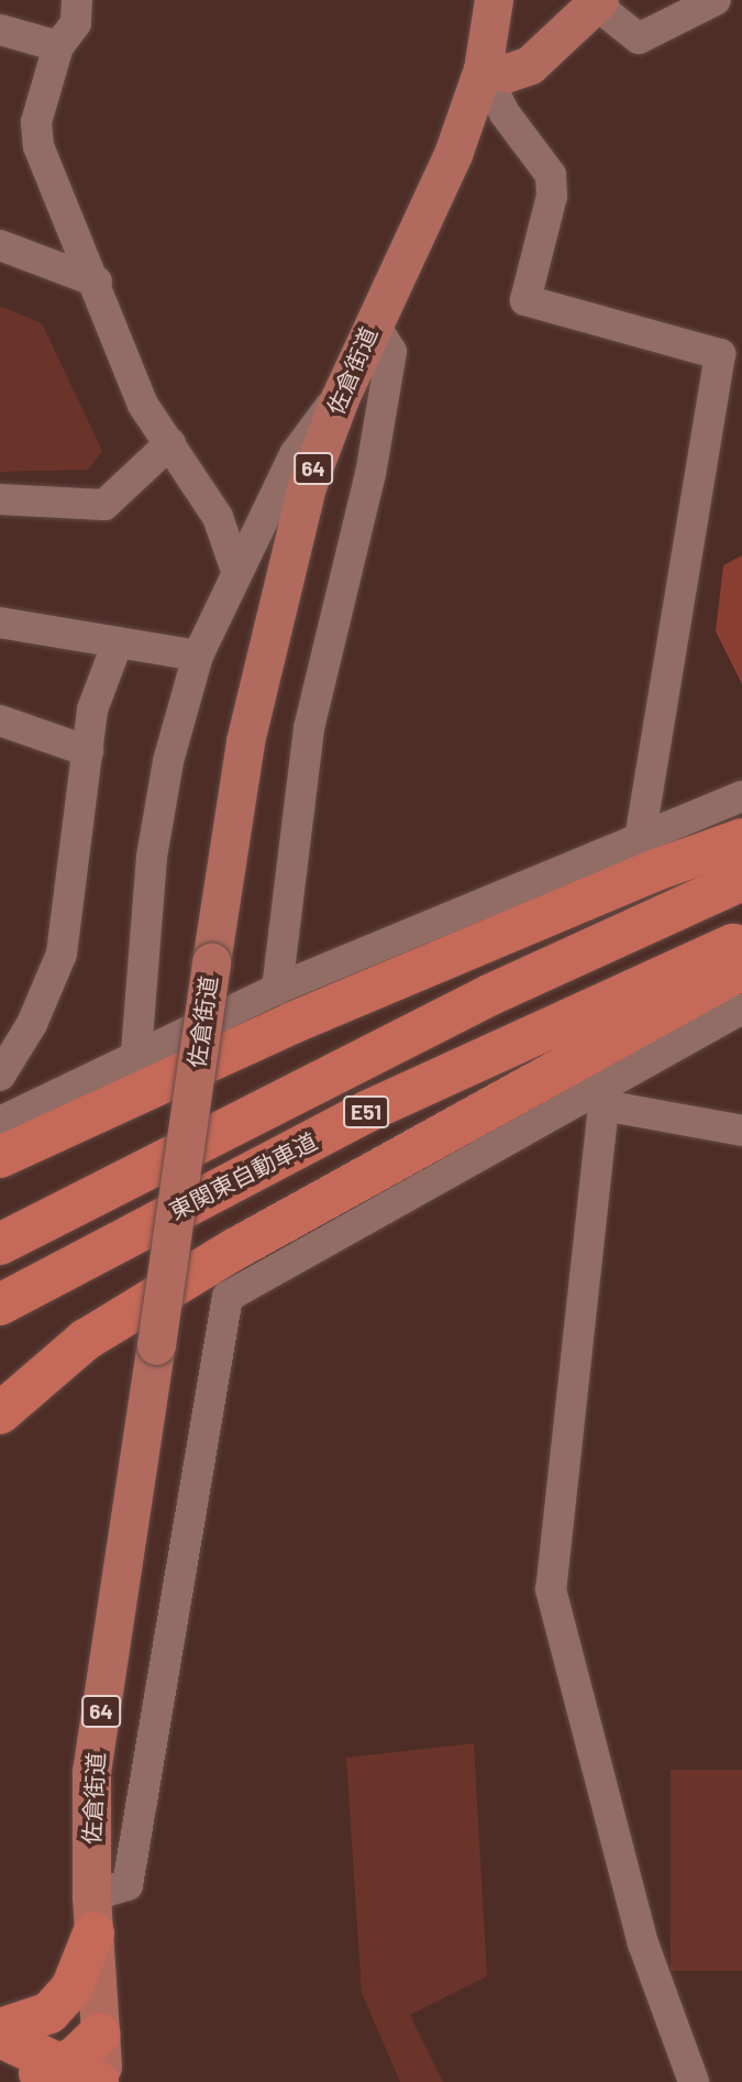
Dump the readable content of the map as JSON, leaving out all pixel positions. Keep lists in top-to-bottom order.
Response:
{
  "streets": {
    "highway": ["E51", "東関東自動車道"],
    "main road": ["佐倉街道", "64"]
  }
}
